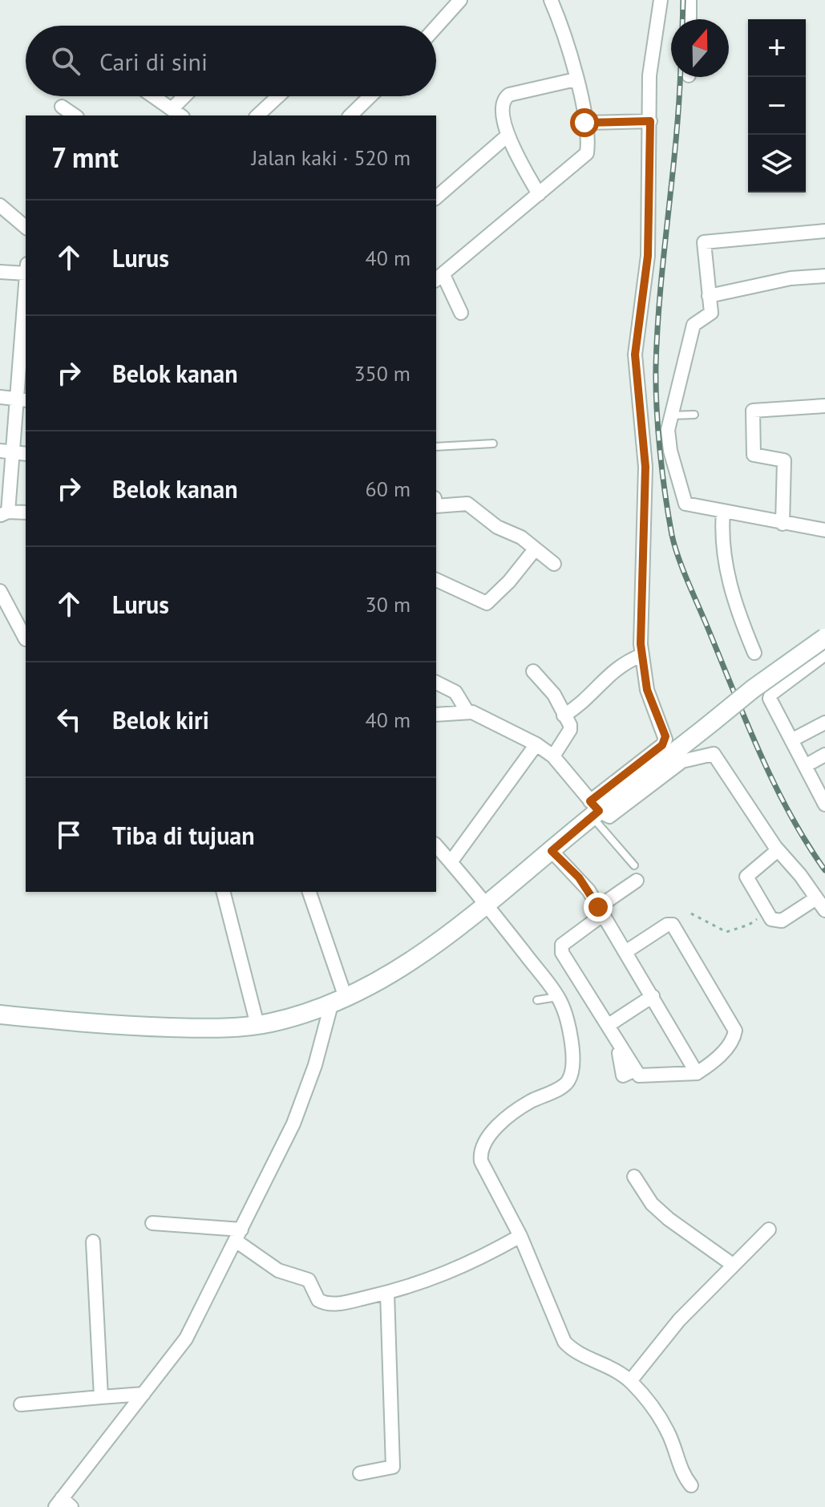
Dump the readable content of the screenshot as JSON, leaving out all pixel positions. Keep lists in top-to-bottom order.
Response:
{
  "north": "top",
  "page": {
    "map_buttons": ["+", "−"],
    "search": "Cari di sini",
    "heading": ["7 mnt", "Jalan kaki · 520 m"],
    "list": [
      ["Lurus", "40 m"],
      ["Belok kanan", "350 m"],
      ["Belok kanan", "60 m"],
      ["Lurus", "30 m"],
      ["Belok kiri", "40 m"],
      "Tiba di tujuan"
    ]
  }
}
